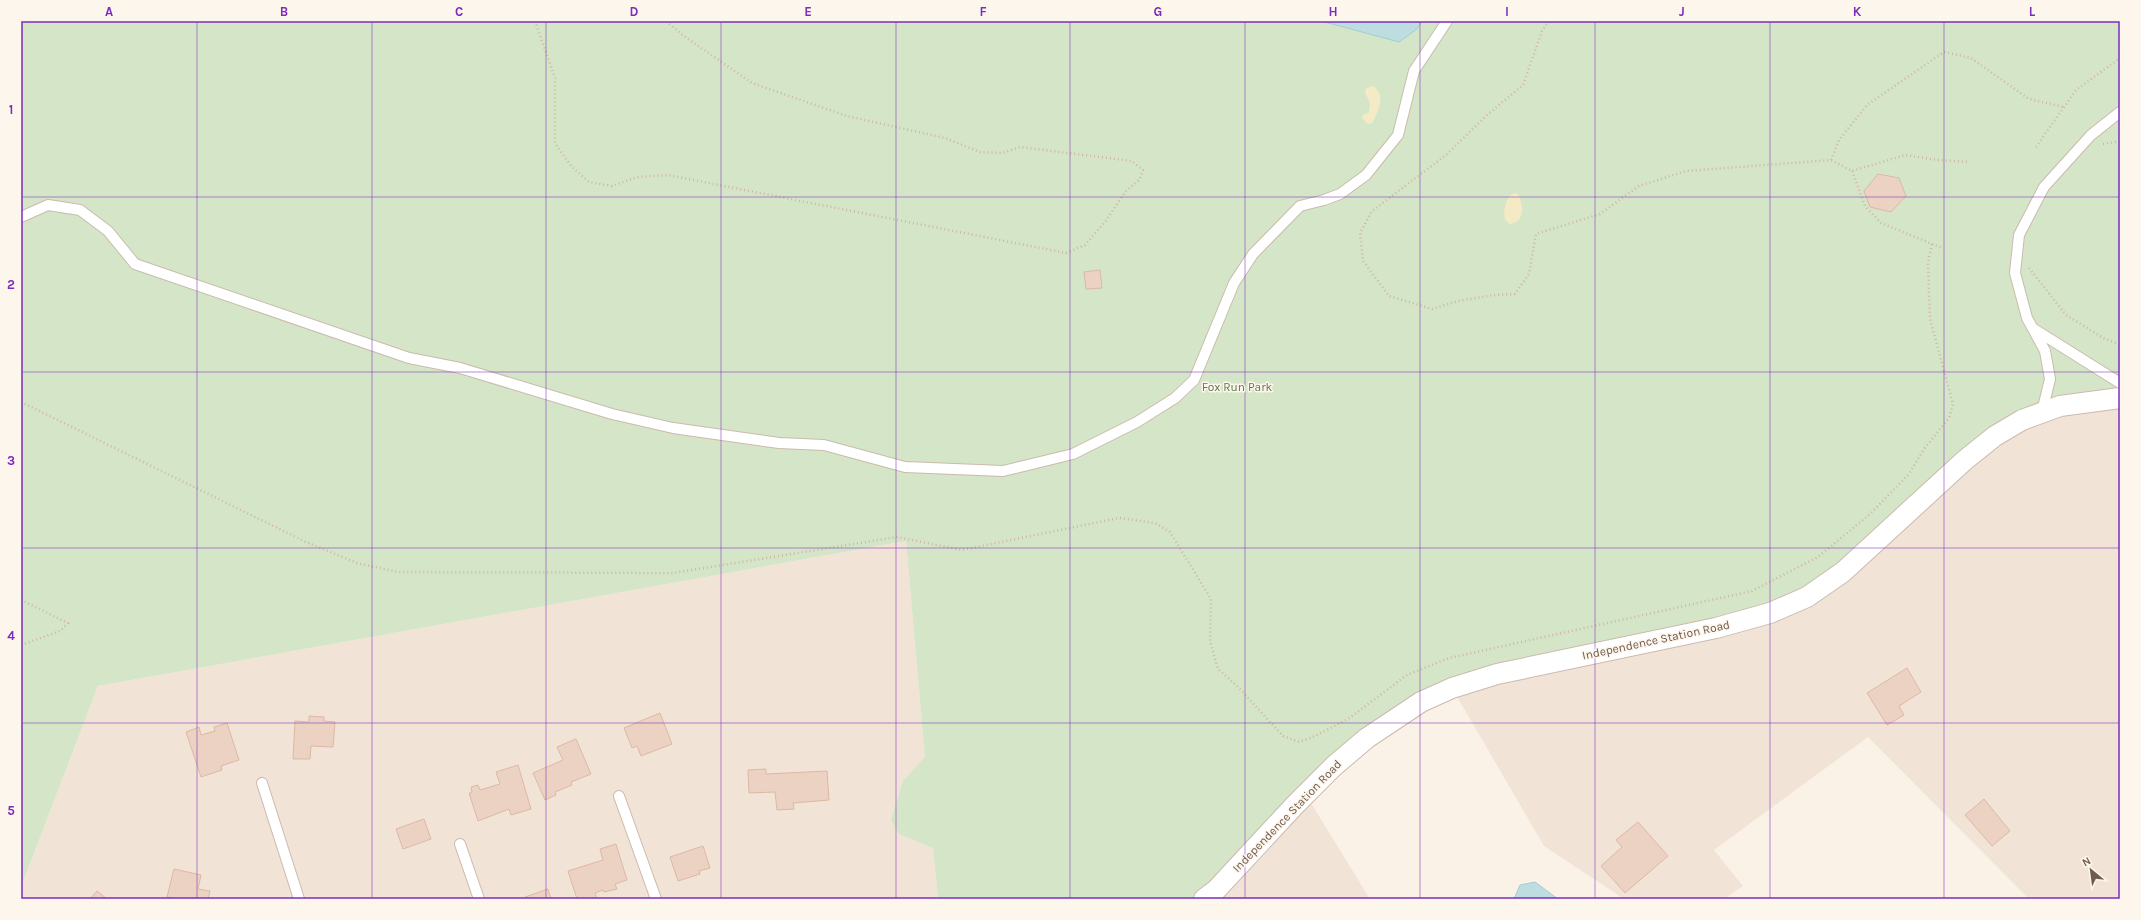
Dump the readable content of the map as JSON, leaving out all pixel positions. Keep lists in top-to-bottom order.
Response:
{
  "streets": {
    "street": ["Independence Station Road"]
  },
  "parks": ["Fox Run Park"],
  "north": "top left",
  "grid": {
    "columns": [
      "A",
      "B",
      "C",
      "D",
      "E",
      "F",
      "G",
      "H",
      "I",
      "J",
      "K",
      "L"
    ],
    "rows": [
      "1",
      "2",
      "3",
      "4",
      "5"
    ]
  }
}
